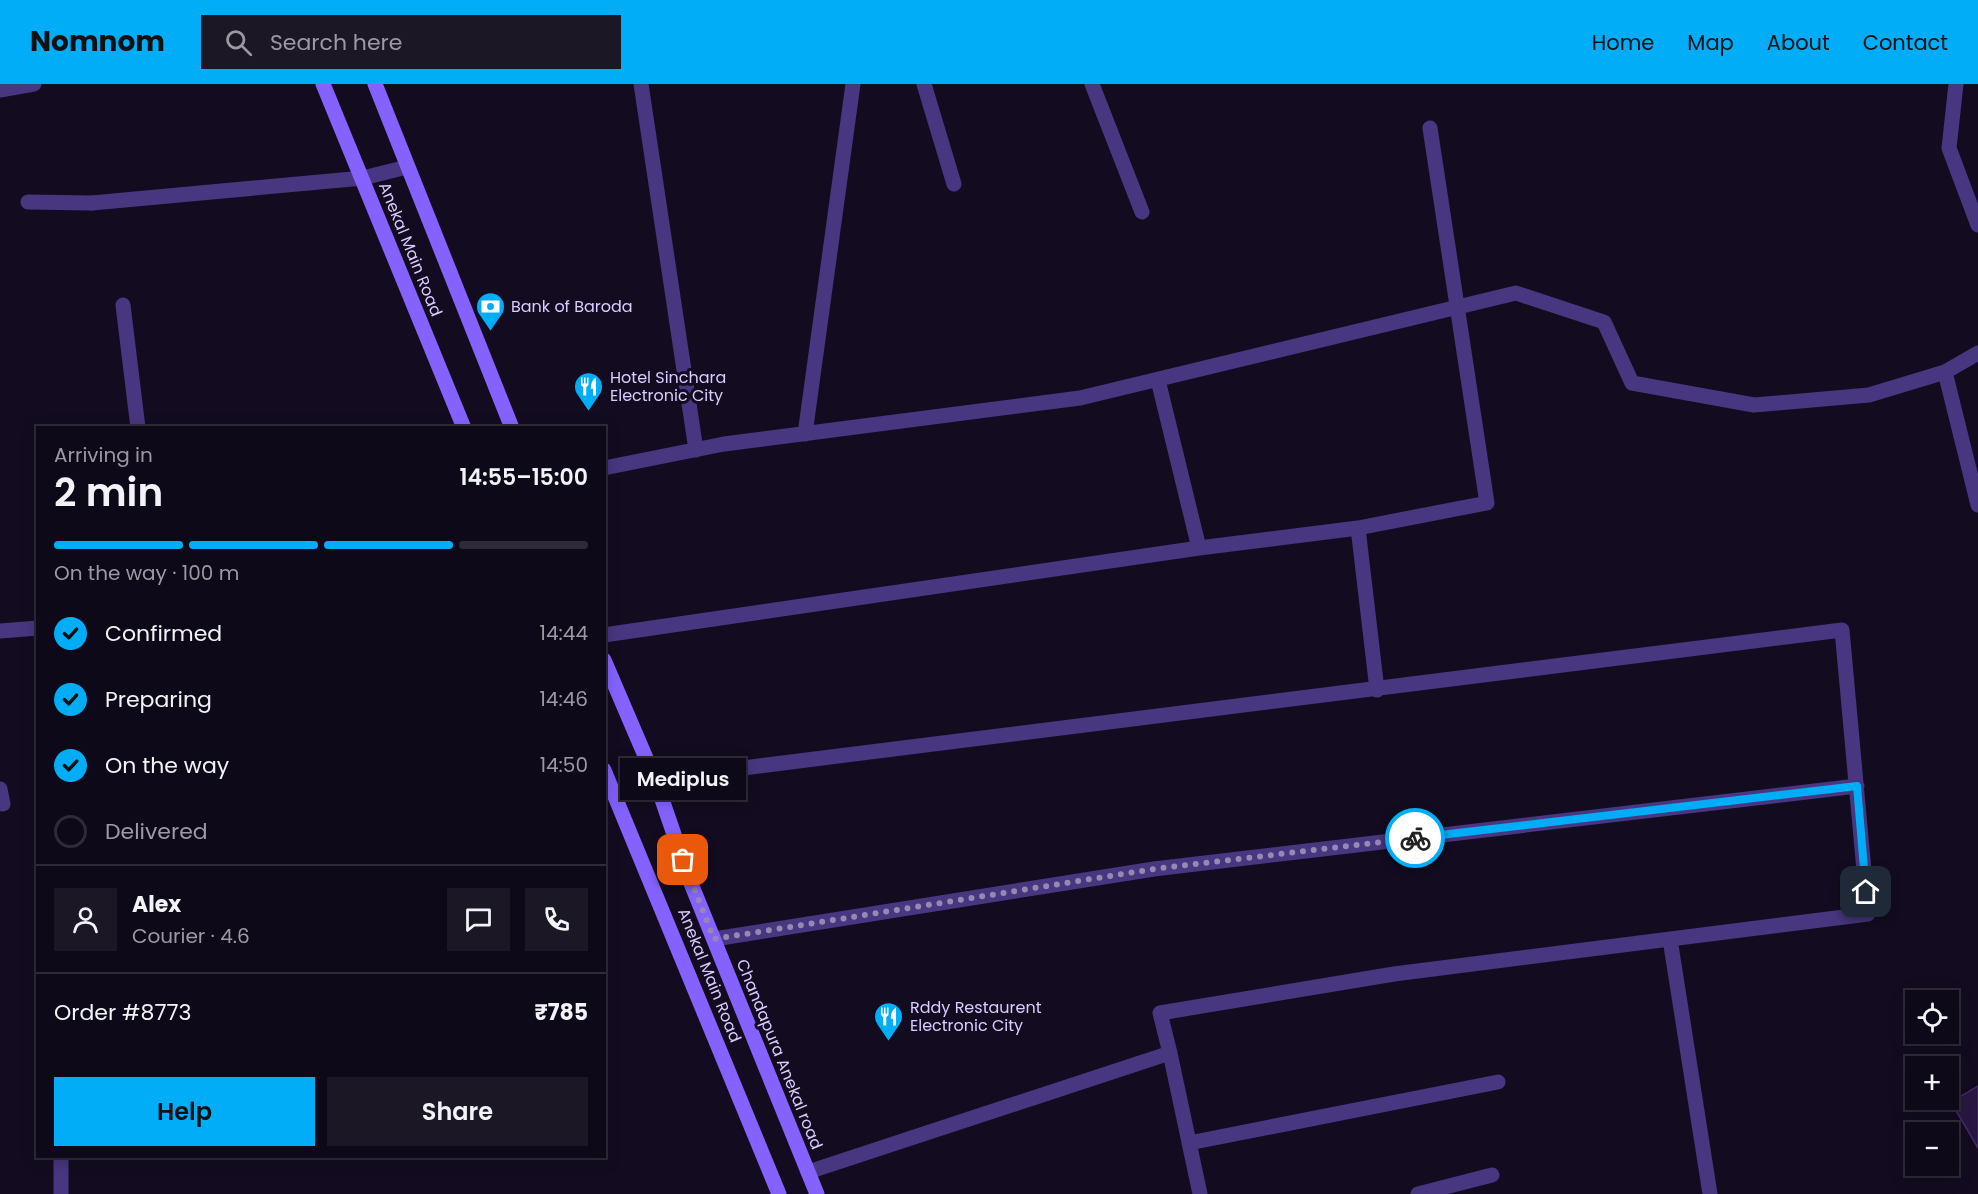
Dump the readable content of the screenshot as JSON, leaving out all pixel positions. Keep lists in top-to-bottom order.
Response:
{
  "streets": {
    "main road": ["Anekal Main Road", "Chandapura Anekal road"]
  },
  "places": {
    "bank": ["Bank of Baroda"],
    "restaurant": ["Hotel Sinchara Electronic City", "Rddy Restaurent Electronic City"],
    "other": ["Mediplus"]
  },
  "page": {
    "header": "Nomnom",
    "search": "Search here",
    "nav": [
      "Home",
      "Map",
      "About",
      "Contact"
    ],
    "heading": ["2 min", "Arriving in", "14:55–15:00"],
    "panel": [
      "Alex",
      "Courier · 4.6",
      "Order #8773",
      "₹785"
    ],
    "bar": "On the way · 100 m",
    "list": [
      ["Confirmed", "14:44"],
      ["Preparing", "14:46"],
      ["On the way", "14:50"],
      "Delivered"
    ],
    "bubble": "Mediplus",
    "map_buttons": ["+", "−"],
    "buttons": ["Help", "Share"]
  }
}
